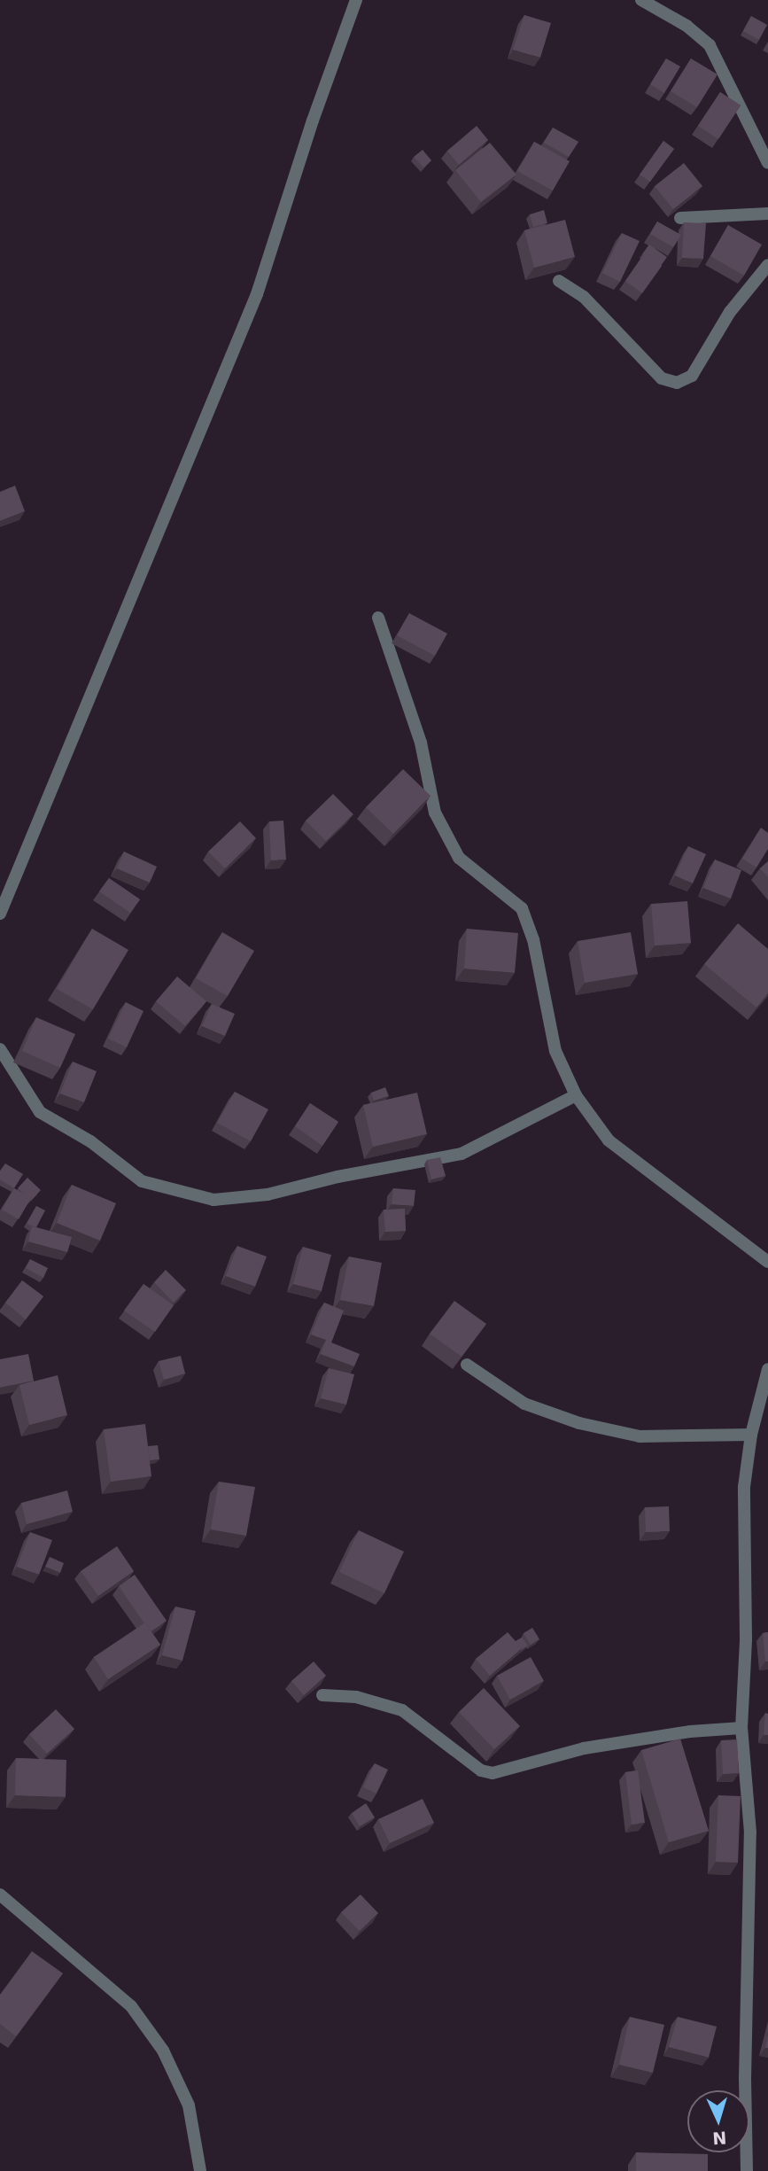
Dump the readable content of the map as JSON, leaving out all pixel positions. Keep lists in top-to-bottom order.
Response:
{
  "north": "bottom"
}
